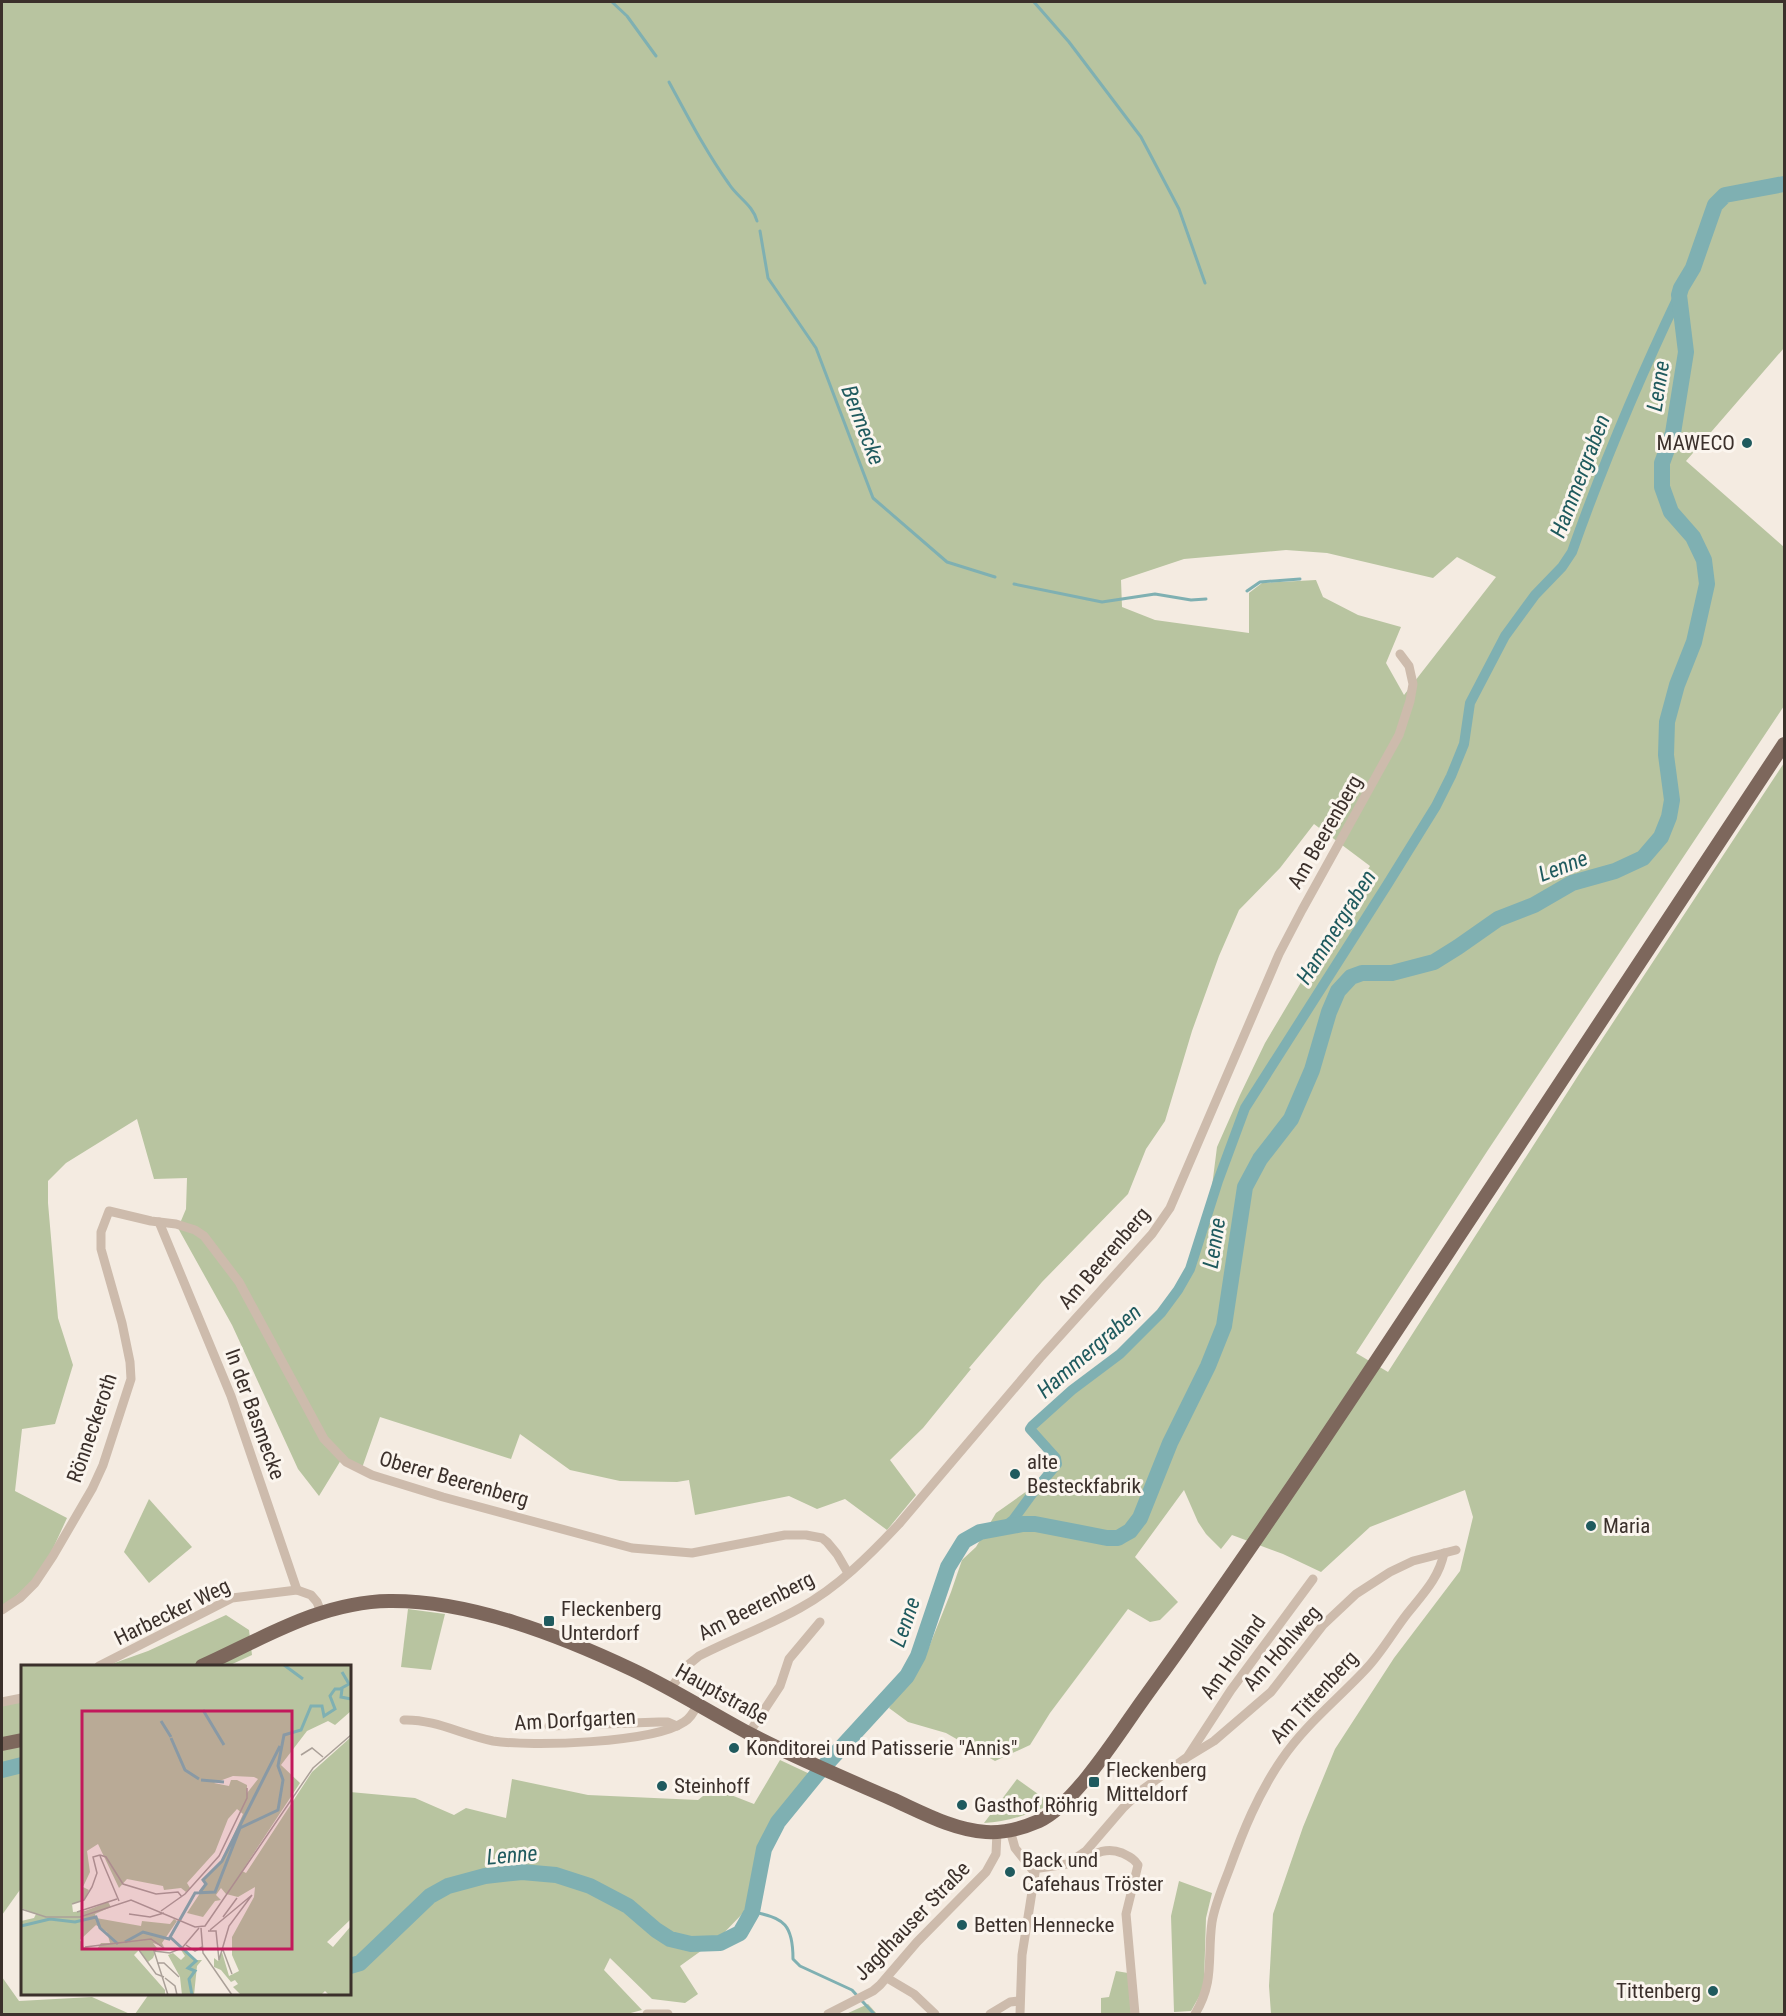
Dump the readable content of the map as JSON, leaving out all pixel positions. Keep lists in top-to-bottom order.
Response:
{
  "streets": {
    "main road": ["Hauptstraße"],
    "street": [
      "Am Beerenberg",
      "In der Basmecke",
      "Rönneckeroth",
      "Oberer Beerenberg",
      "Harbecker Weg",
      "Am Hohlweg",
      "Am Holland",
      "Am Tittenberg",
      "Am Dorfgarten",
      "Jagdhauser Straße"
    ]
  },
  "crossings": [
    ["Am Beerenberg", "Oberer Beerenberg"],
    ["Am Beerenberg", "Hauptstraße"],
    ["In der Basmecke", "Rönneckeroth"],
    ["In der Basmecke", "Oberer Beerenberg"],
    ["In der Basmecke", "Harbecker Weg"],
    ["Rönneckeroth", "Oberer Beerenberg"],
    ["Am Hohlweg", "Am Holland"],
    ["Am Hohlweg", "Am Tittenberg"],
    ["Hauptstraße", "Am Dorfgarten"],
    ["Hauptstraße", "Jagdhauser Straße"]
  ],
  "water": ["Lenne", "Bermecke", "Hammergraben"],
  "places": {
    "other": [
      "MAWECO",
      "alte Besteckfabrik",
      "Maria",
      "Konditorei und Patisserie \"Annis\"",
      "Steinhoff",
      "Gasthof Röhrig",
      "Back und Cafehaus Tröster",
      "Betten Hennecke",
      "Tittenberg"
    ],
    "transit": ["Fleckenberg Unterdorf", "Fleckenberg Mitteldorf"]
  }
}
